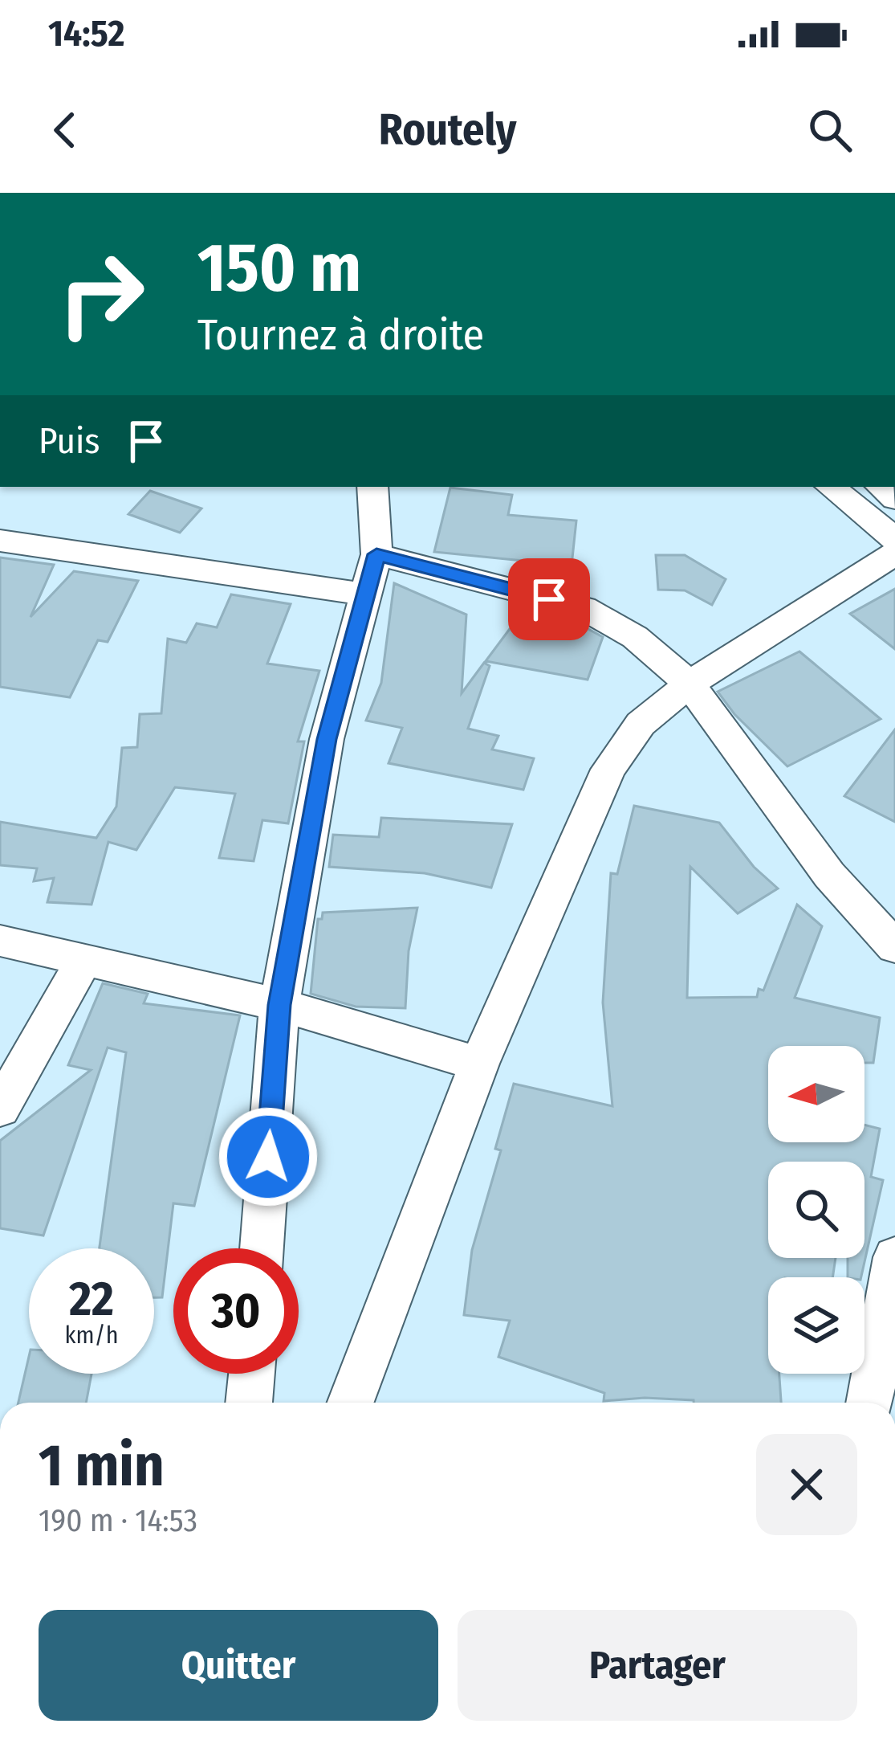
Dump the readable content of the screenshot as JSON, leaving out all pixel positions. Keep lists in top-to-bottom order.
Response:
{
  "north": "left",
  "page": {
    "status": "14:52",
    "header": "Routely",
    "turn": ["150 m", "Tournez à droite"],
    "then": "Puis",
    "speed": "22 km/h",
    "limit": "30",
    "heading": ["1 min", "190 m · 14:53"],
    "buttons": ["Quitter", "Partager"]
  }
}
